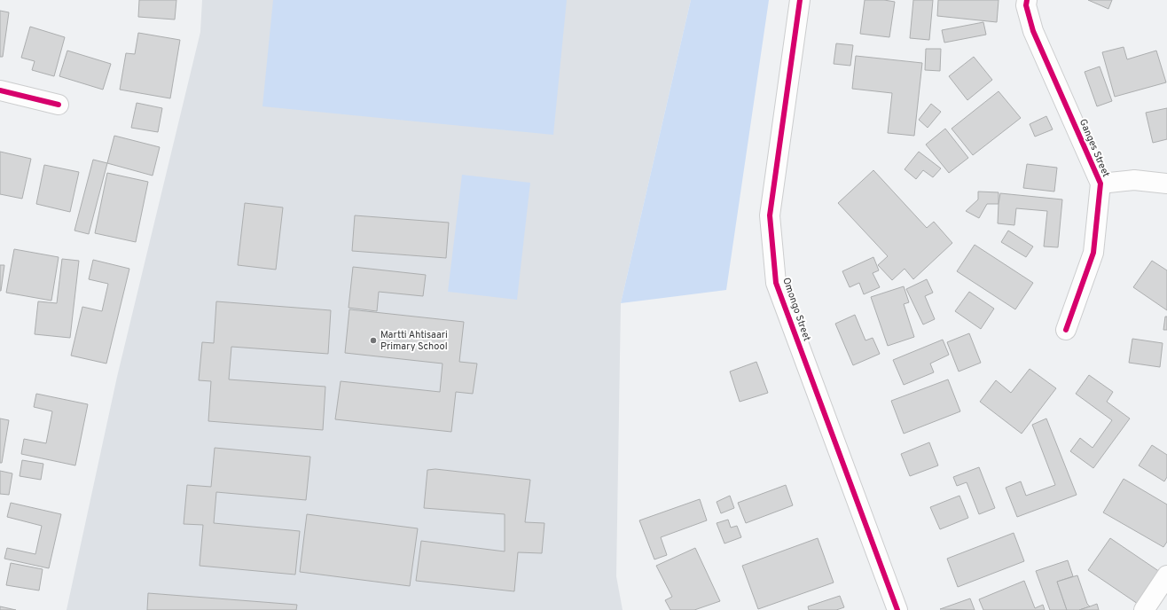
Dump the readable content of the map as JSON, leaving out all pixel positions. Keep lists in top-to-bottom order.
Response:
{
  "streets": {
    "street": ["Ganges Street", "Omongo Street"]
  },
  "places": ["Martti Ahtisaari Primary School"]
}
